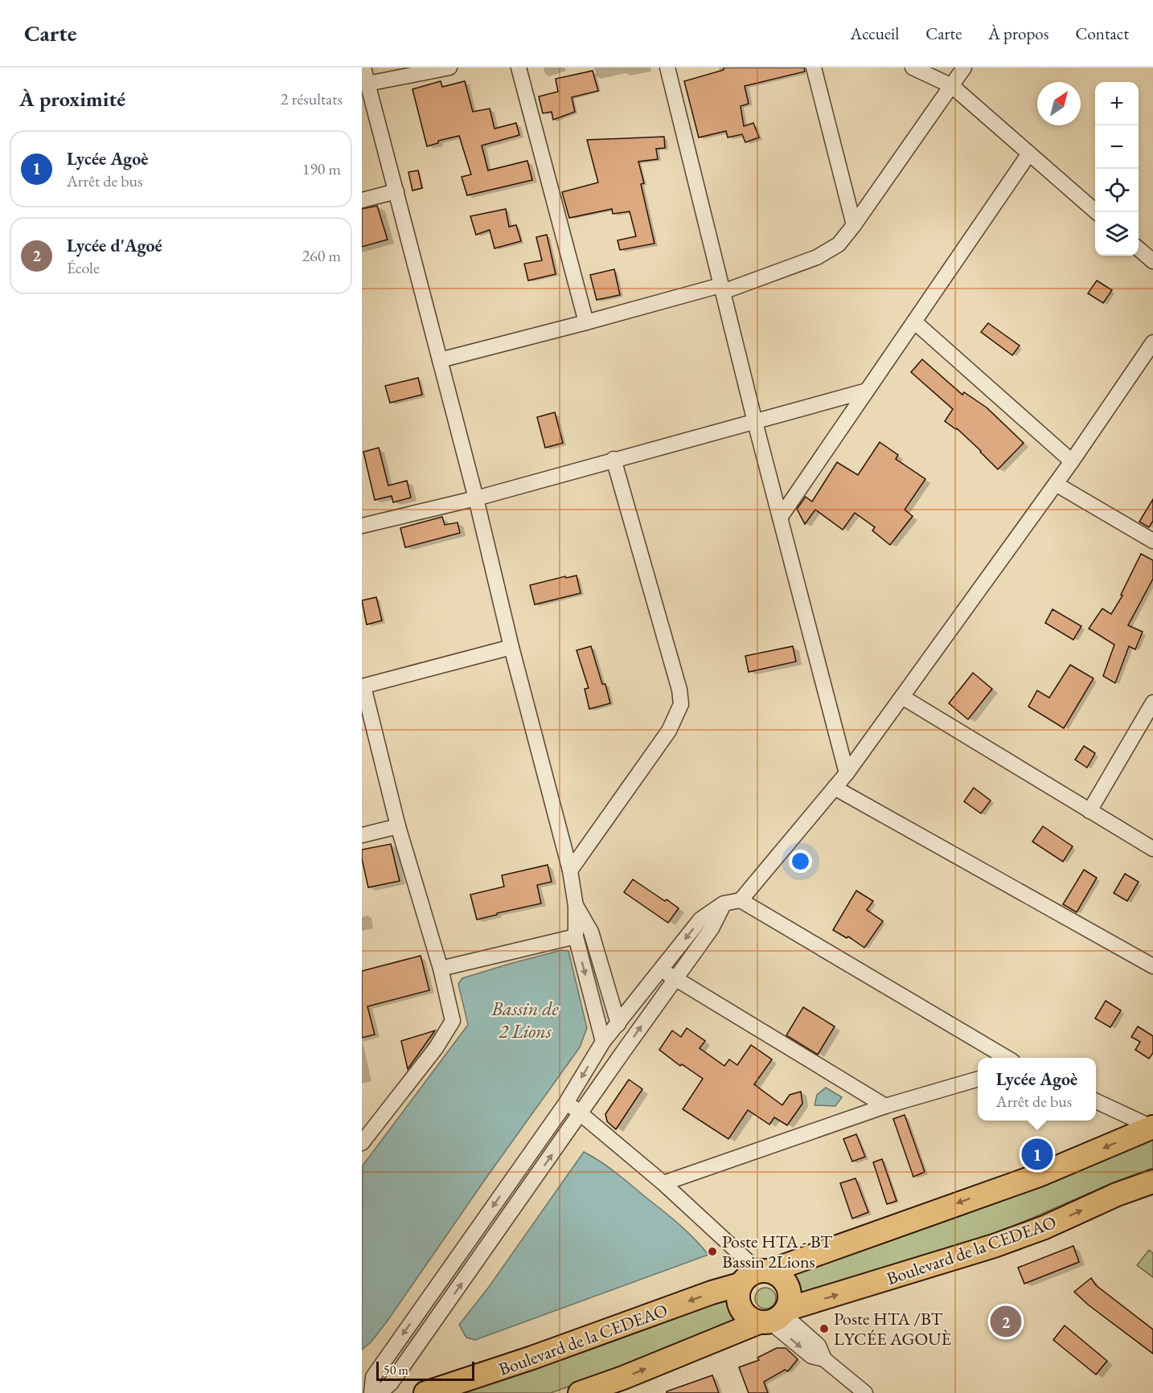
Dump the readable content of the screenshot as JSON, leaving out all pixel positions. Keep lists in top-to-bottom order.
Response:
{
  "streets": {
    "main road": ["Boulevard de la CEDEAO"]
  },
  "water": ["Bassin de 2 Lions"],
  "places": ["Poste HTA - BT Bassin 2Lions", "Poste HTA /BT LYCÉE AGOUÈ"],
  "scale_bar": "50 m",
  "north": "top right",
  "page": {
    "header": "Carte",
    "nav": [
      "Accueil",
      "Carte",
      "À propos",
      "Contact"
    ],
    "heading": ["À proximité", "2 résultats"],
    "map_buttons": ["+", "−"],
    "list": [
      {
        "mark": "1",
        "name": "Lycée Agoè",
        "note": "Arrêt de bus",
        "value": "190 m"
      },
      {
        "mark": "2",
        "name": "Lycée d'Agoé",
        "note": "École",
        "value": "260 m"
      }
    ],
    "popup": ["Lycée Agoè", "Arrêt de bus"],
    "pins": ["1", "2"],
    "scale": "50 m"
  }
}
